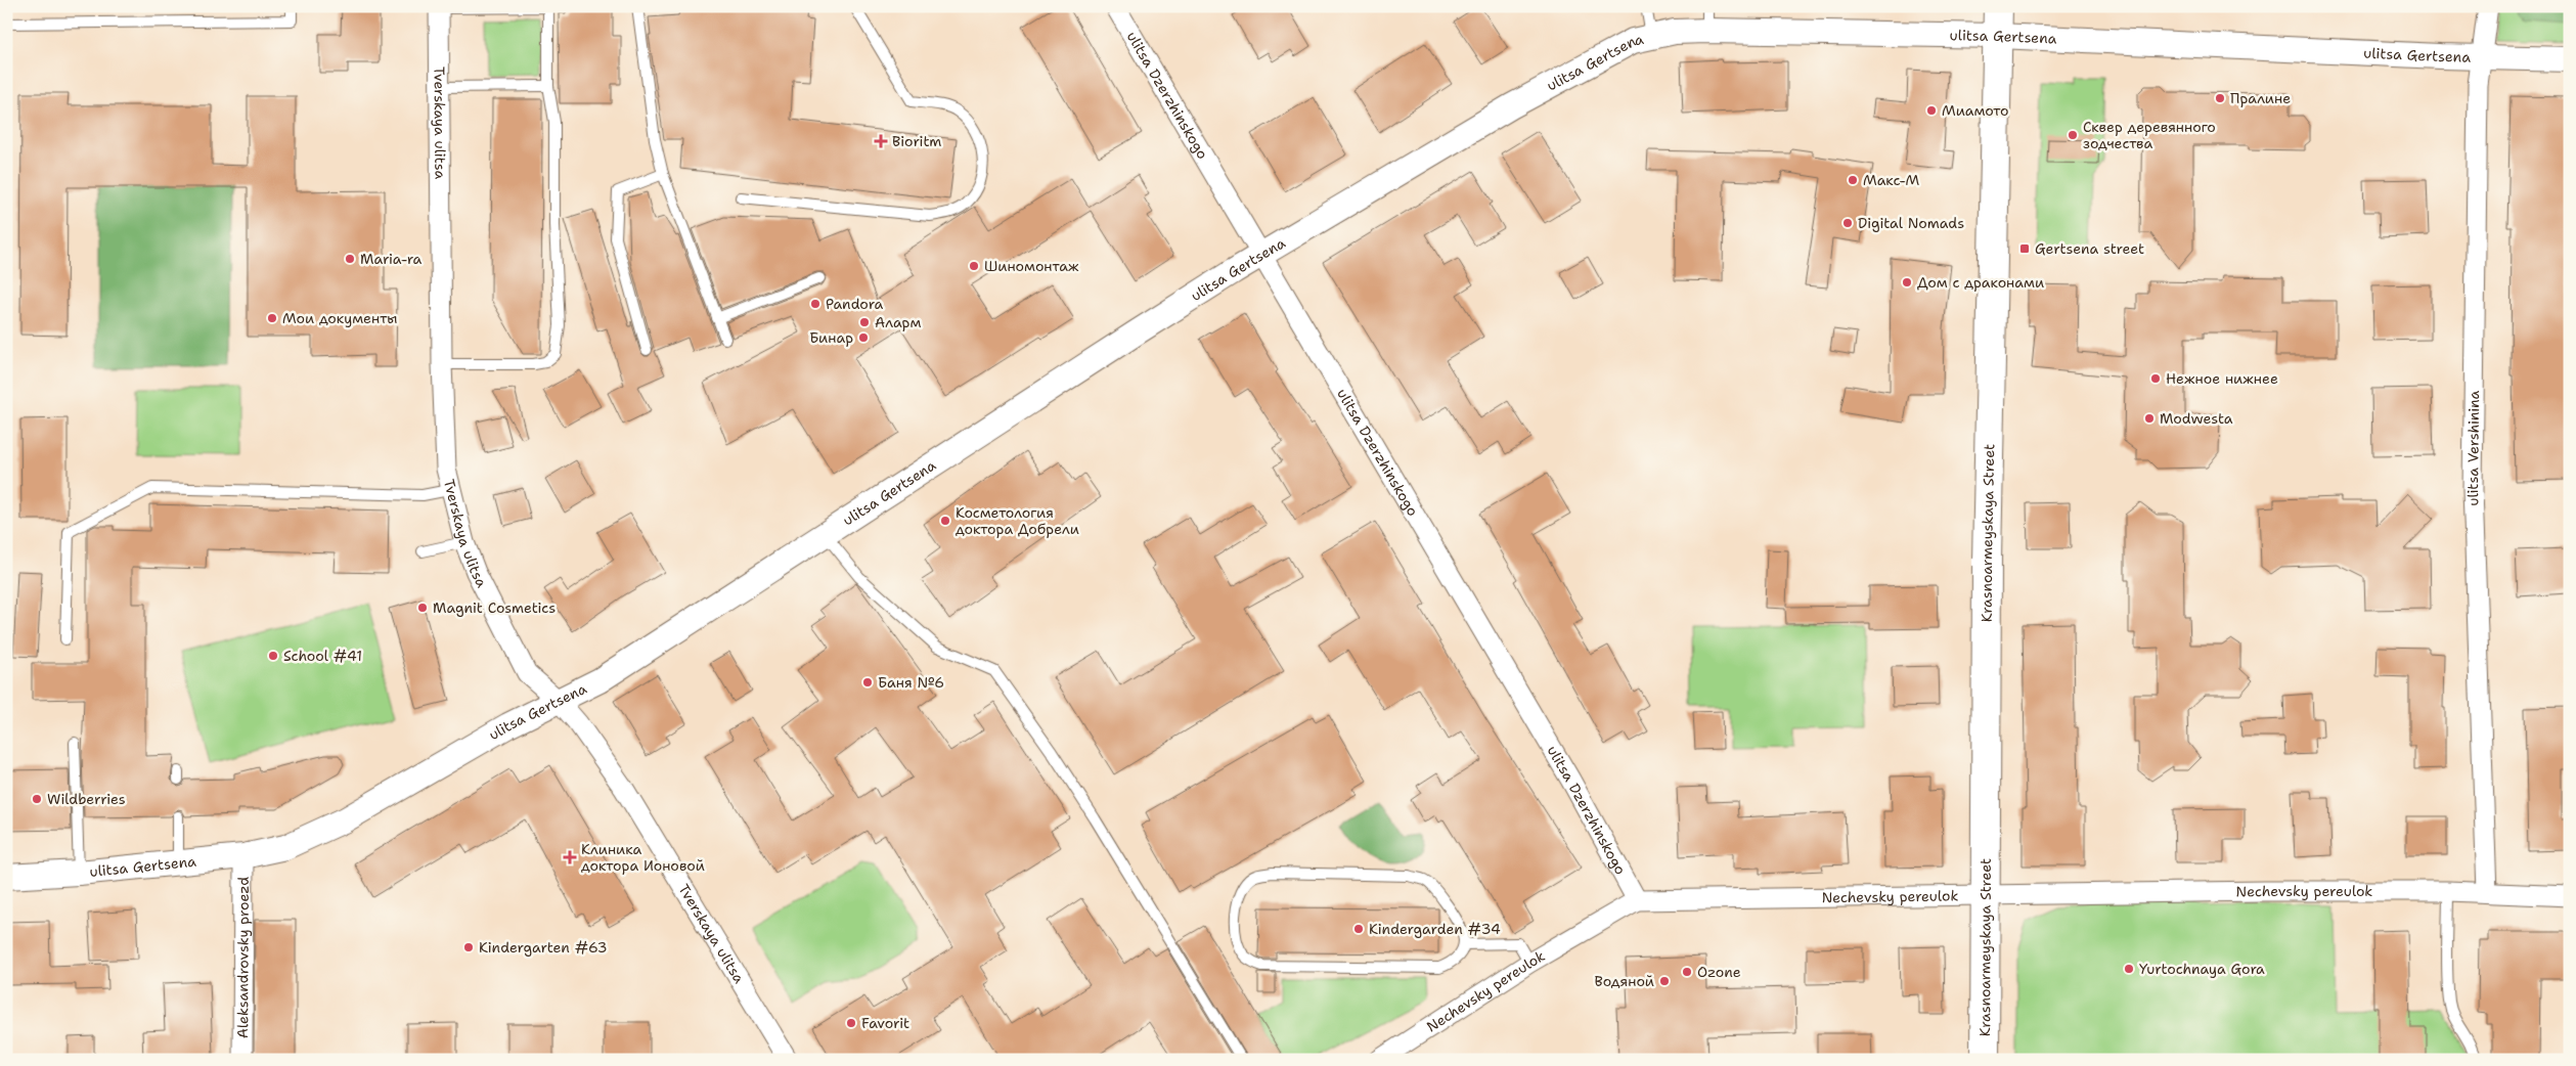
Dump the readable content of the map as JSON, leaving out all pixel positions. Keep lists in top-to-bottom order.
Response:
{
  "streets": {
    "main road": ["Krasnoarmeyskaya Street"],
    "street": [
      "ulitsa Gertsena",
      "ulitsa Dzerzhinskogo",
      "Tverskaya ulitsa",
      "ulitsa Vershinina",
      "Nechevsky pereulok",
      "Aleksandrovsky proezd"
    ]
  },
  "crossings": [
    ["ulitsa Gertsena", "ulitsa Dzerzhinskogo"],
    ["ulitsa Gertsena", "Tverskaya ulitsa"],
    ["ulitsa Gertsena", "ulitsa Vershinina"],
    ["ulitsa Gertsena", "Krasnoarmeyskaya Street"],
    ["ulitsa Gertsena", "Aleksandrovsky proezd"],
    ["ulitsa Dzerzhinskogo", "Nechevsky pereulok"],
    ["ulitsa Vershinina", "Nechevsky pereulok"],
    ["Krasnoarmeyskaya Street", "Nechevsky pereulok"]
  ],
  "places": {
    "other": [
      "Пралине",
      "Миамото",
      "Сквер деревянного зодчества",
      "Макс-М",
      "Digital Nomads",
      "Maria-ra",
      "Шиномонтаж",
      "Дом с драконами",
      "Pandora",
      "Мои документы",
      "Аларм",
      "Бинар",
      "Нежное нижнее",
      "Modwesta",
      "Косметология доктора Добрели",
      "Magnit Cosmetics",
      "School #41",
      "Баня №6",
      "Wildberries",
      "Kindergarden #34",
      "Kindergarten #63",
      "Yurtochnaya Gora",
      "Ozone",
      "Водяной",
      "Favorit"
    ],
    "health": ["Bioritm", "Клиника доктора Ионовой"],
    "transit": ["Gertsena street"]
  }
}
